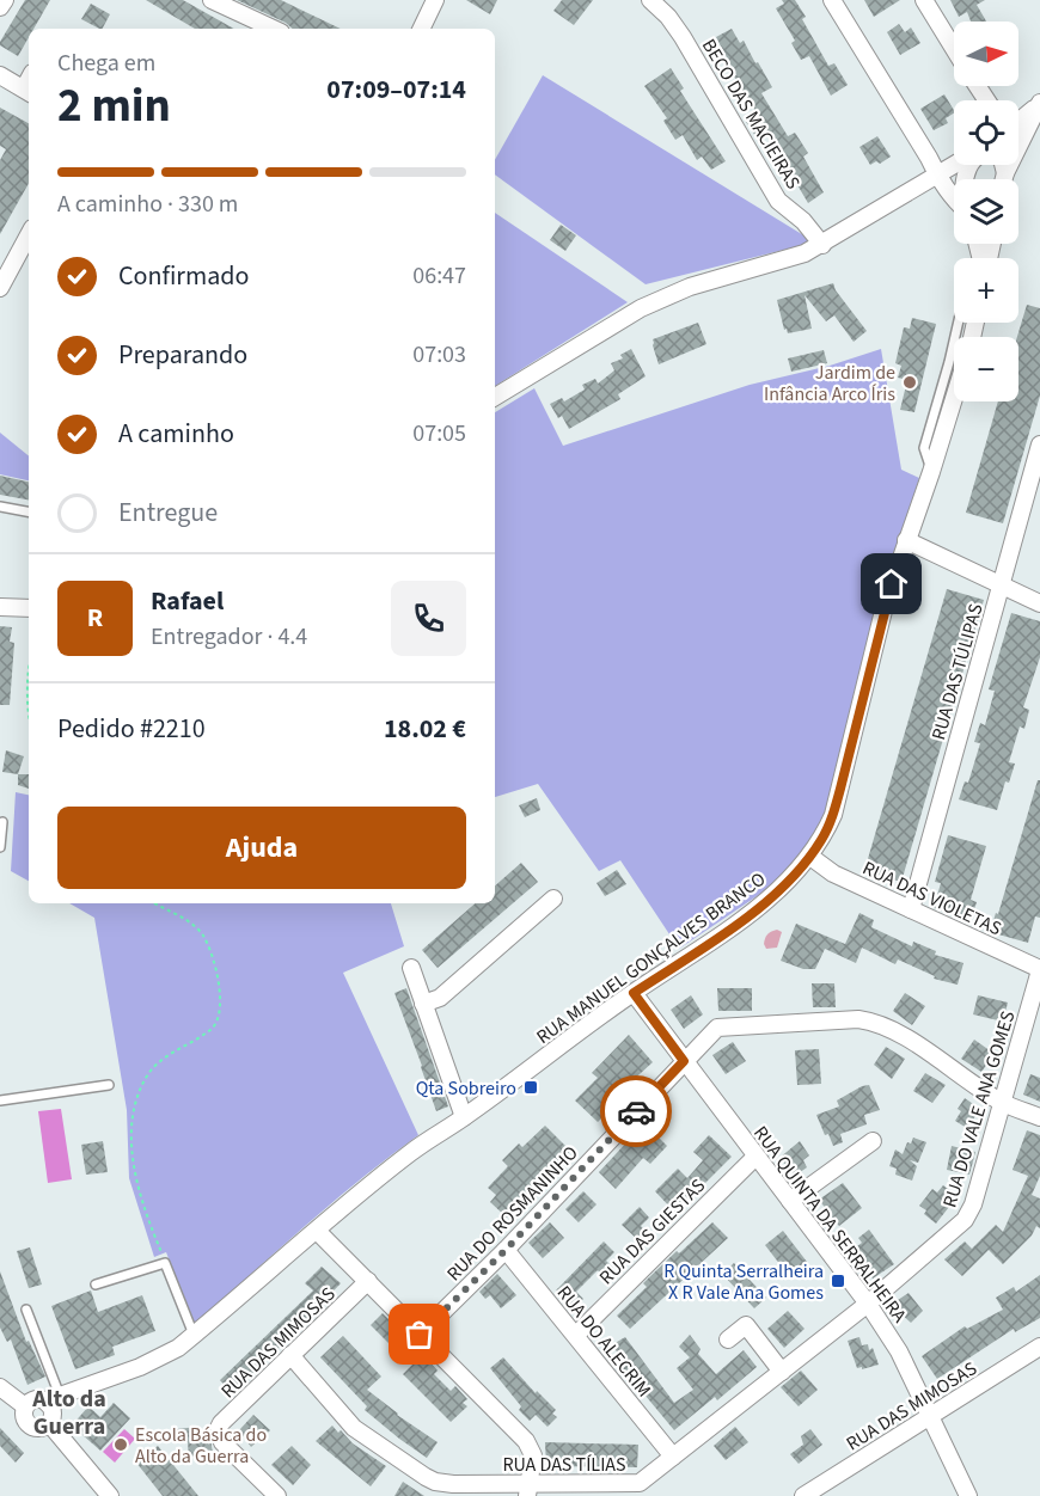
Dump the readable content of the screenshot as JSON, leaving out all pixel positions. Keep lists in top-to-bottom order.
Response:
{
  "streets": {
    "street": [
      "BECO DAS MACIEIRAS",
      "RUA DAS TÚLIPAS",
      "RUA DAS VIOLETAS",
      "RUA MANUEL GONÇALVES BRANCO",
      "RUA DO VALE ANA GOMES",
      "RUA DO ROSMANINHO",
      "RUA QUINTA DA SERRALHEIRA",
      "RUA DAS GIESTAS",
      "RUA DO ALECRIM",
      "RUA DAS MIMOSAS",
      "RUA DAS TÍLIAS"
    ]
  },
  "crossings": [
    ["RUA DAS TÚLIPAS", "RUA DAS VIOLETAS"],
    ["RUA DAS VIOLETAS", "RUA MANUEL GONÇALVES BRANCO"],
    ["RUA DAS VIOLETAS", "RUA DO VALE ANA GOMES"],
    ["RUA MANUEL GONÇALVES BRANCO", "RUA QUINTA DA SERRALHEIRA"],
    ["RUA DO VALE ANA GOMES", "RUA DO ROSMANINHO"],
    ["RUA DO VALE ANA GOMES", "RUA QUINTA DA SERRALHEIRA"],
    ["RUA DO VALE ANA GOMES", "RUA DAS TÍLIAS"],
    ["RUA DO ROSMANINHO", "RUA QUINTA DA SERRALHEIRA"],
    ["RUA DO ROSMANINHO", "RUA DO ALECRIM"],
    ["RUA QUINTA DA SERRALHEIRA", "RUA DAS GIESTAS"],
    ["RUA QUINTA DA SERRALHEIRA", "RUA DAS MIMOSAS"],
    ["RUA QUINTA DA SERRALHEIRA", "RUA DAS TÍLIAS"],
    ["RUA DAS GIESTAS", "RUA DO ALECRIM"],
    ["RUA DO ALECRIM", "RUA DAS TÍLIAS"],
    ["RUA DAS MIMOSAS", "RUA DAS TÍLIAS"]
  ],
  "districts": ["Alto da Guerra"],
  "places": {
    "other": ["Jardim de Infância Arco Íris", "Escola Básica do Alto da Guerra"],
    "transit": ["Qta Sobreiro", "R Quinta Serralheira X R Vale Ana Gomes"]
  },
  "north": "right",
  "page": {
    "map_buttons": ["+", "−"],
    "heading": ["2 min", "Chega em", "07:09–07:14"],
    "panel": [
      "Rafael",
      "Entregador · 4.4",
      "Pedido #2210",
      "18.02 €"
    ],
    "bar": "A caminho · 330 m",
    "list": [
      ["Confirmado", "06:47"],
      ["Preparando", "07:03"],
      ["A caminho", "07:05"],
      "Entregue"
    ],
    "round": "R",
    "buttons": "Ajuda"
  }
}
